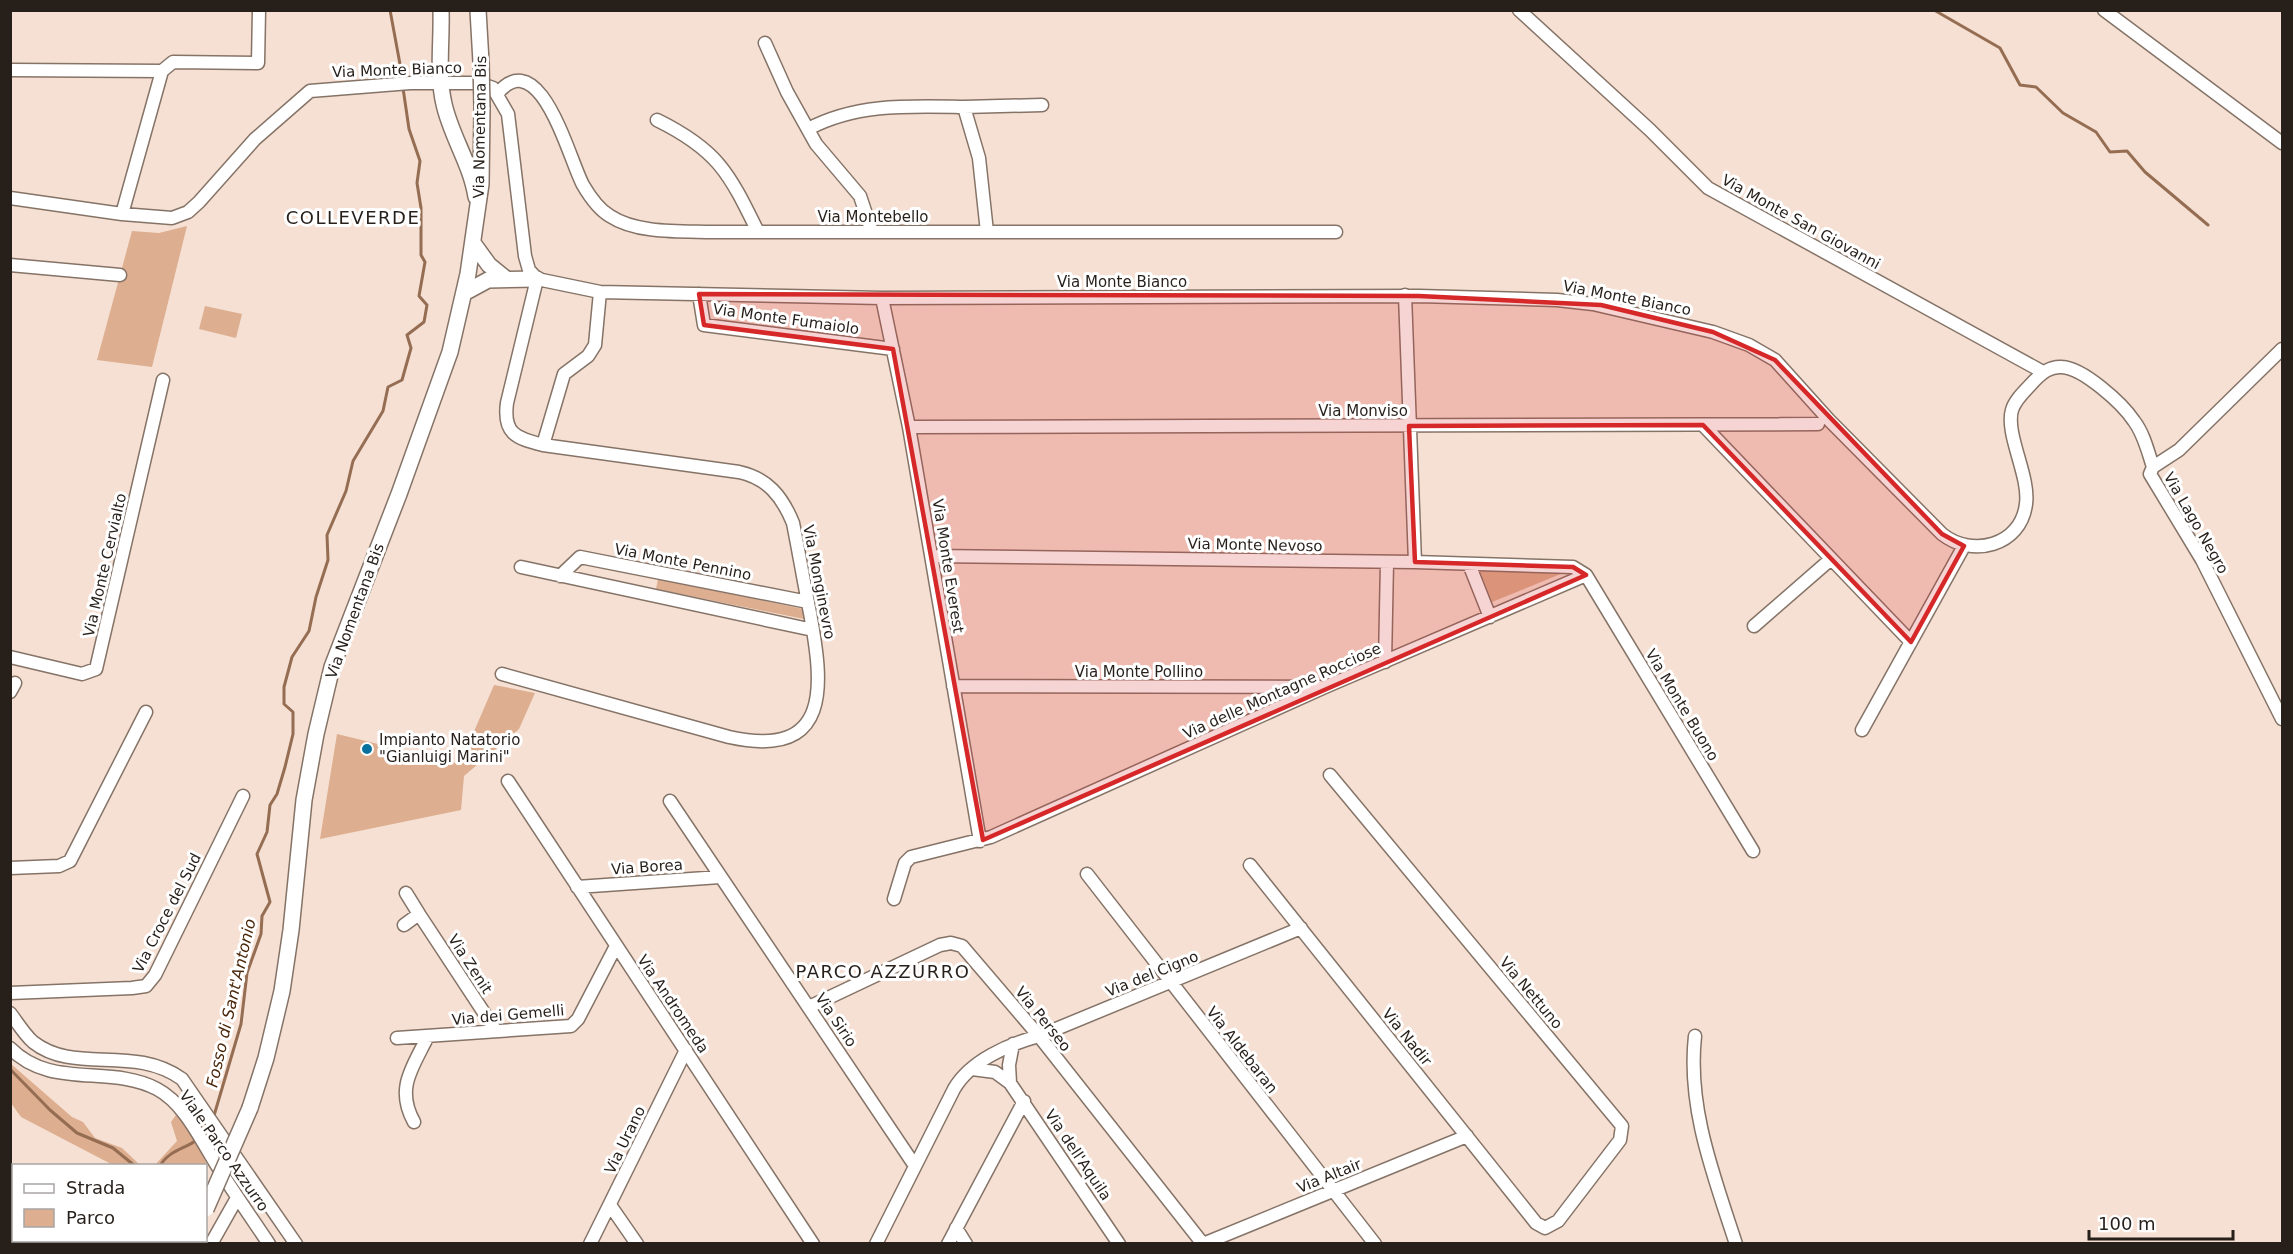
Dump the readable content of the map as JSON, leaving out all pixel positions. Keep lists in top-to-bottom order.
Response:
{
  "streets": {
    "main road": ["Via Nomentana Bis"],
    "street": [
      "Via Monte Bianco",
      "Via Montebello",
      "Via Monte San Giovanni",
      "Via Monte Fumaiolo",
      "Via Monviso",
      "Via Lago Negro",
      "Via Monte Nevoso",
      "Via Monte Pennino",
      "Via Monte Cervialto",
      "Via Monte Everest",
      "Via Monginevro",
      "Via Monte Pollino",
      "Via delle Montagne Rocciose",
      "Via Monte Buono",
      "Via Borea",
      "Via Croce del Sud",
      "Via Zenit",
      "Via del Cigno",
      "Via Nettuno",
      "Via Andromeda",
      "Via dei Gemelli",
      "Via Perseo",
      "Via Sirio",
      "Via Nadir",
      "Via Aldebaran",
      "Via Urano",
      "Viale Parco Azzurro",
      "Via dell'Aquila",
      "Via Altair"
    ]
  },
  "crossings": [
    ["Via Monte Bianco", "Via Montebello"],
    ["Via Monte Bianco", "Via Monte Fumaiolo"],
    ["Via Monte Bianco", "Via Monte Everest"],
    ["Via Monte Bianco", "Via Monginevro"],
    ["Via Monte Fumaiolo", "Via Monte Everest"],
    ["Via Monviso", "Via Monte Everest"],
    ["Via Monte Nevoso", "Via Monte Everest"],
    ["Via Monte Nevoso", "Via delle Montagne Rocciose"],
    ["Via Monte Nevoso", "Via Monte Buono"],
    ["Via Monte Pennino", "Via Monginevro"],
    ["Via Monte Everest", "Via Monte Pollino"],
    ["Via Monte Everest", "Via delle Montagne Rocciose"],
    ["Via Monte Pollino", "Via delle Montagne Rocciose"],
    ["Via delle Montagne Rocciose", "Via Monte Buono"],
    ["Via Borea", "Via Andromeda"],
    ["Via Borea", "Via Sirio"],
    ["Via Zenit", "Via dei Gemelli"],
    ["Via del Cigno", "Via Perseo"],
    ["Via del Cigno", "Via Sirio"],
    ["Via del Cigno", "Via Nadir"],
    ["Via del Cigno", "Via Aldebaran"],
    ["Via Nettuno", "Via Nadir"],
    ["Via Andromeda", "Via dei Gemelli"],
    ["Via Andromeda", "Via Urano"],
    ["Via Perseo", "Via Sirio"],
    ["Via Perseo", "Via Altair"],
    ["Via Nadir", "Via Altair"],
    ["Via Aldebaran", "Via Altair"]
  ],
  "districts": ["COLLEVERDE", "PARCO AZZURRO"],
  "water": ["Fosso di Sant'Antonio"],
  "places": ["Impianto Natatorio \"Gianluigi Marini\""],
  "legend": ["Strada", "Parco"],
  "scale_bar": "100 m"
}
